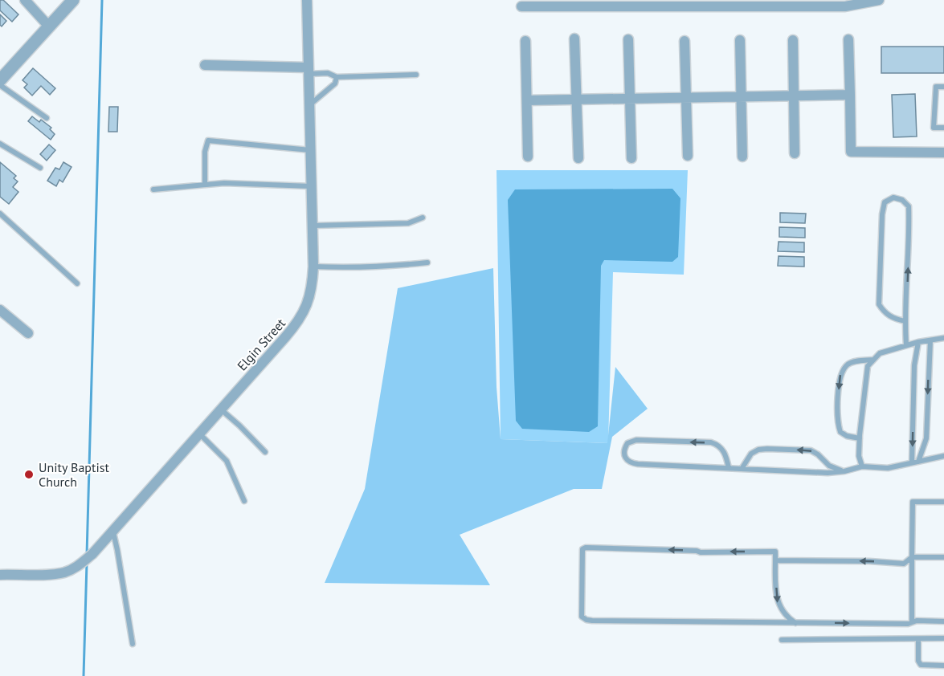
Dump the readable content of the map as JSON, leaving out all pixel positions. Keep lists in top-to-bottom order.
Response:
{
  "streets": {
    "street": ["Elgin Street"]
  },
  "places": ["Unity Baptist Church"]
}
